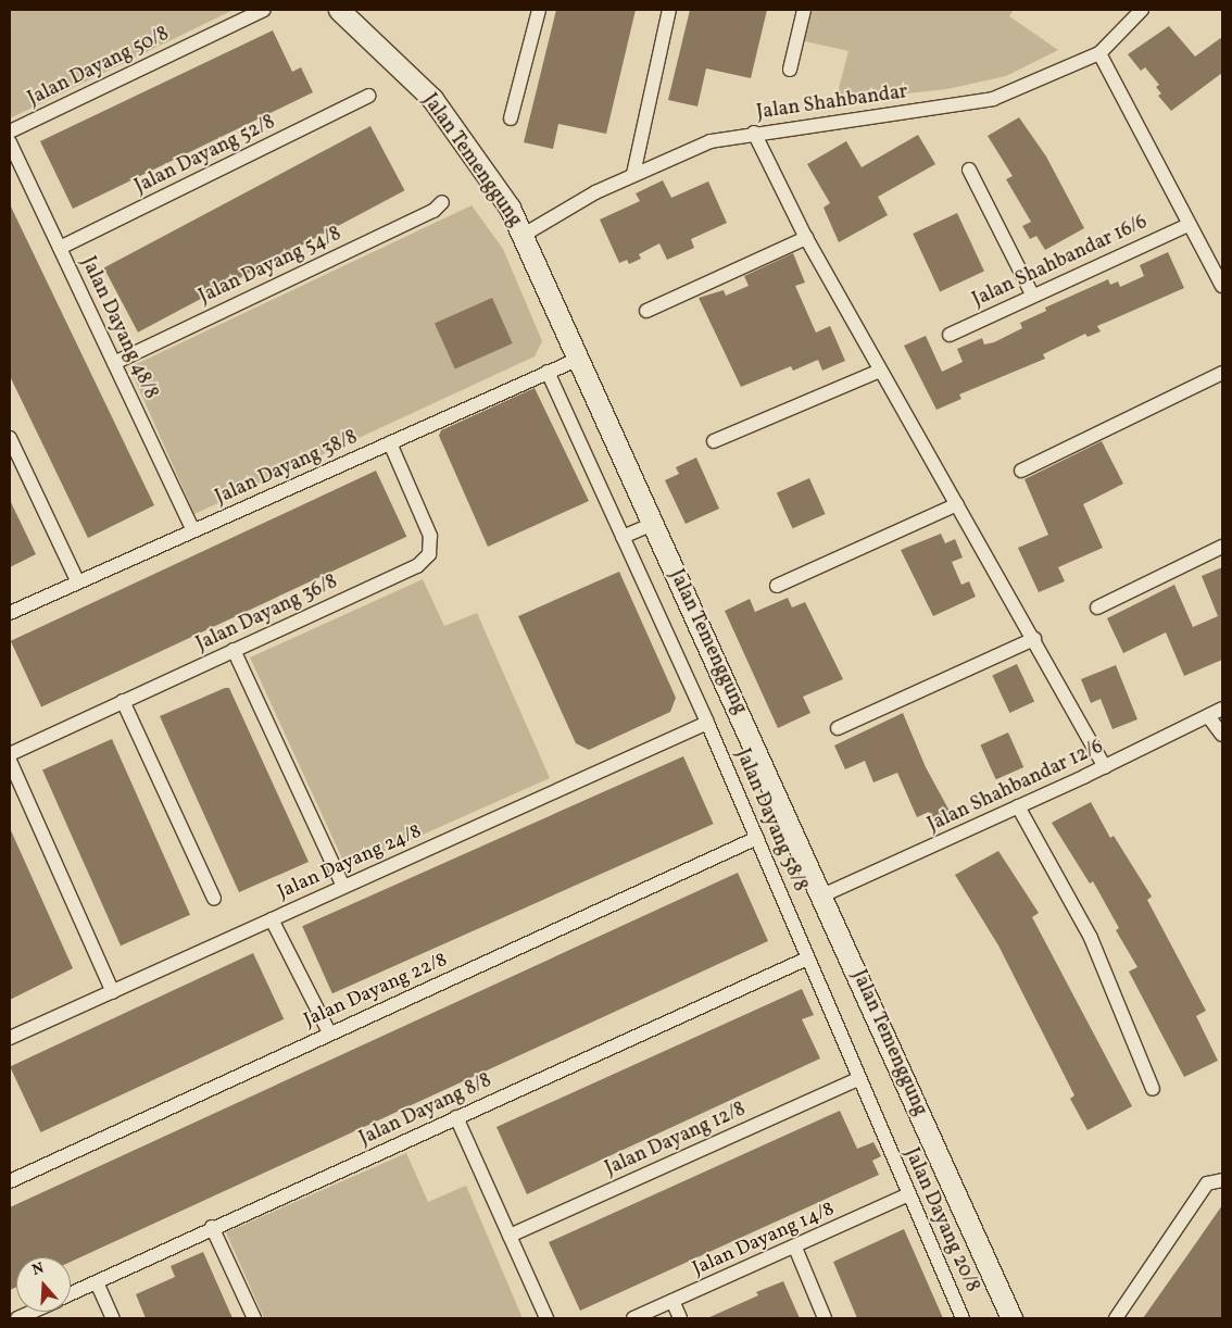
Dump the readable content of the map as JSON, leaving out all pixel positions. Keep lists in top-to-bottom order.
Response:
{
  "streets": {
    "street": [
      "Jalan Dayang 50/8",
      "Jalan Shahbandar",
      "Jalan Dayang 52/8",
      "Jalan Temenggung",
      "Jalan Shahbandar 16/6",
      "Jalan Dayang 54/8",
      "Jalan Dayang 48/8",
      "Jalan Dayang 38/8",
      "Jalan Dayang 36/8",
      "Jalan Shahbandar 12/6",
      "Jalan Dayang 58/8",
      "Jalan Dayang 24/8",
      "Jalan Dayang 22/8",
      "Jalan Dayang 8/8",
      "Jalan Dayang 12/8",
      "Jalan Dayang 20/8",
      "Jalan Dayang 14/8"
    ]
  },
  "crossings": [
    ["Jalan Shahbandar", "Jalan Temenggung"],
    ["Jalan Dayang 52/8", "Jalan Dayang 48/8"],
    ["Jalan Temenggung", "Jalan Dayang 38/8"],
    ["Jalan Temenggung", "Jalan Shahbandar 12/6"],
    ["Jalan Dayang 54/8", "Jalan Dayang 48/8"],
    ["Jalan Dayang 48/8", "Jalan Dayang 38/8"],
    ["Jalan Dayang 38/8", "Jalan Dayang 36/8"],
    ["Jalan Dayang 38/8", "Jalan Dayang 58/8"],
    ["Jalan Dayang 58/8", "Jalan Dayang 24/8"],
    ["Jalan Dayang 58/8", "Jalan Dayang 22/8"],
    ["Jalan Dayang 58/8", "Jalan Dayang 8/8"],
    ["Jalan Dayang 58/8", "Jalan Dayang 20/8"],
    ["Jalan Dayang 8/8", "Jalan Dayang 20/8"],
    ["Jalan Dayang 12/8", "Jalan Dayang 20/8"],
    ["Jalan Dayang 20/8", "Jalan Dayang 14/8"]
  ],
  "north": "top"
}
